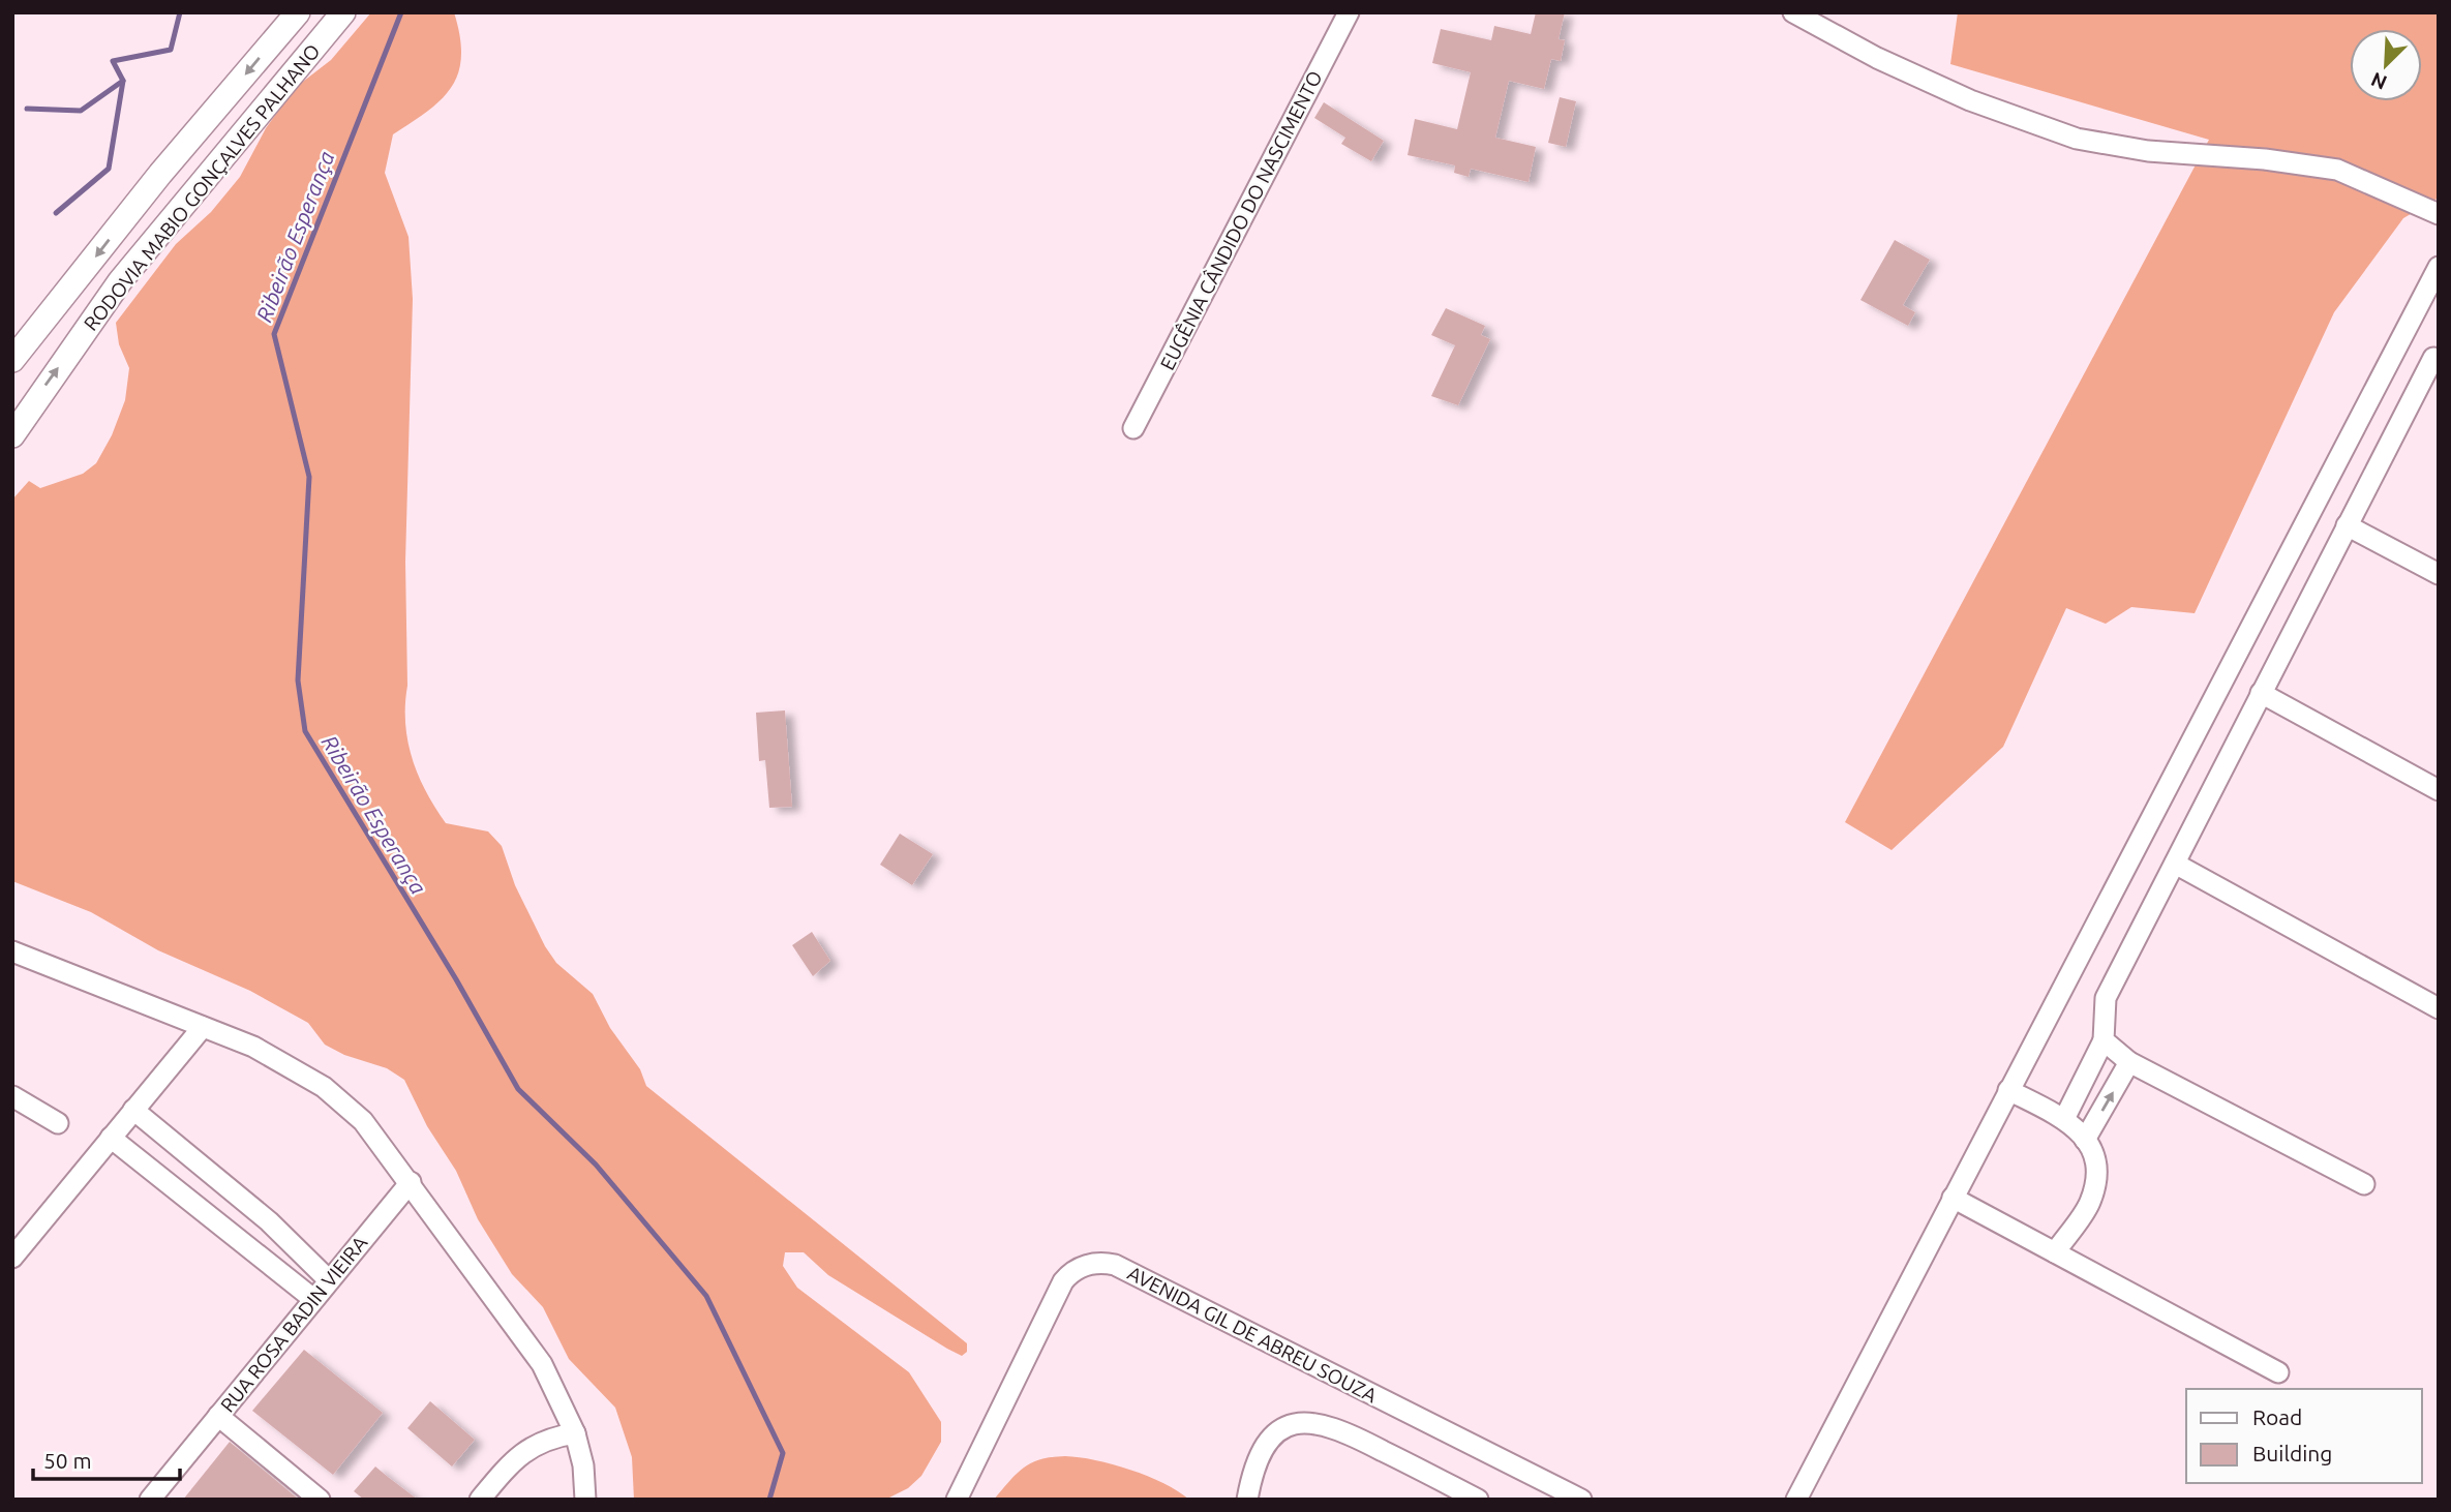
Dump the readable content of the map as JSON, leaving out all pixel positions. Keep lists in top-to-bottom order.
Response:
{
  "streets": {
    "main road": ["RODOVIA MABIO GONÇALVES PALHANO"],
    "street": ["EUGÊNIA CÂNDIDO DO NASCIMENTO", "RUA ROSA BADIN VIEIRA", "AVENIDA GIL DE ABREU SOUZA"]
  },
  "water": ["Ribeirão Esperança"],
  "legend": ["Road", "Building"],
  "scale_bar": "50 m",
  "north": "bottom left"
}
